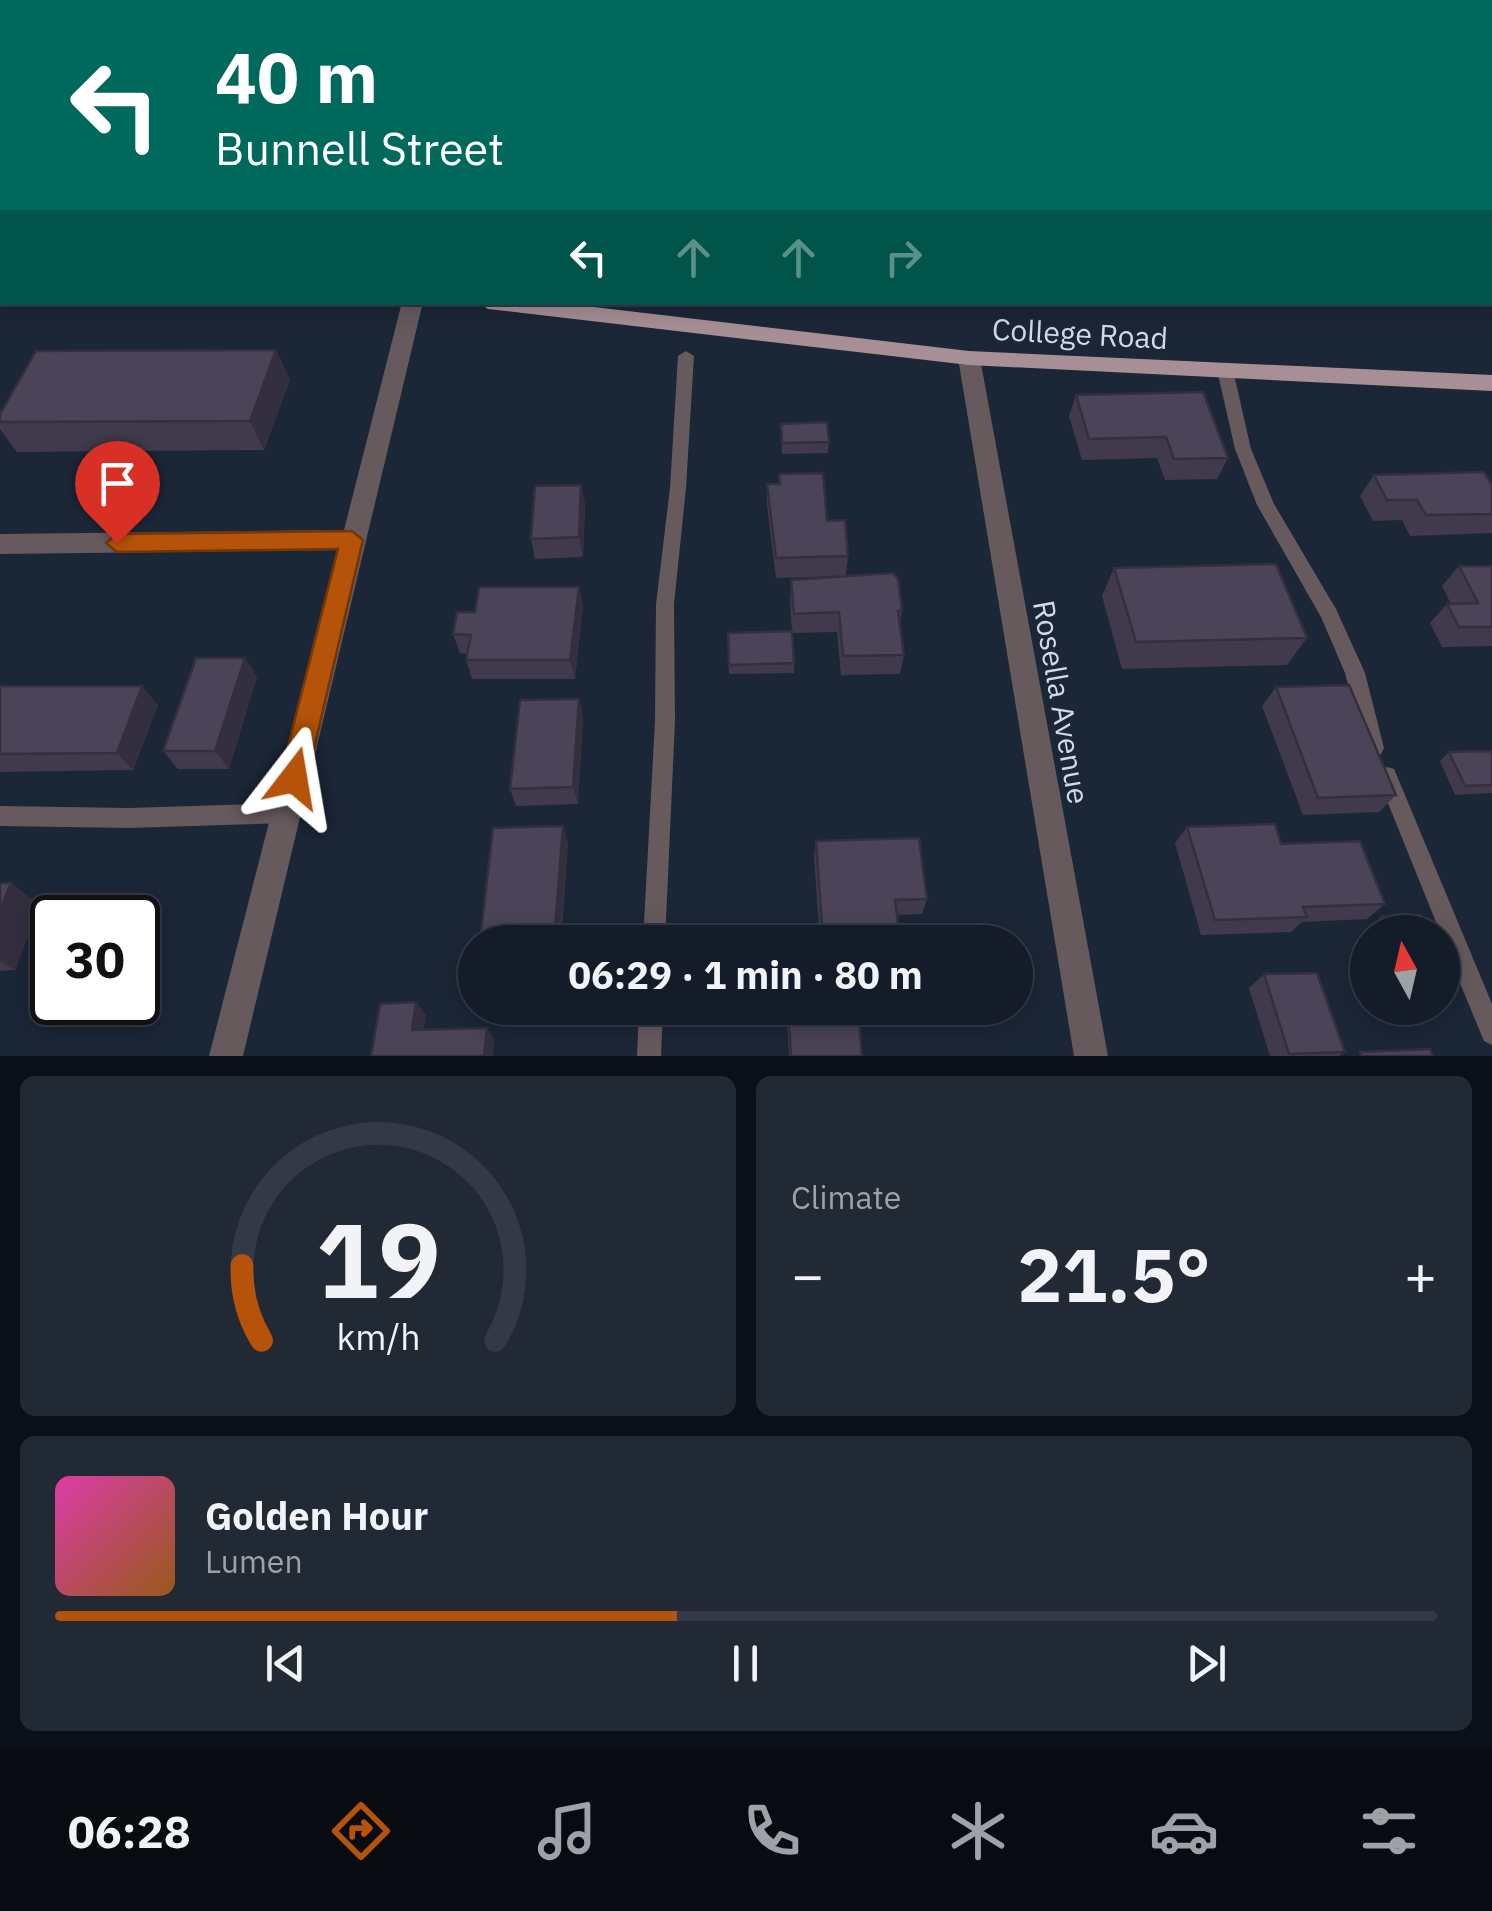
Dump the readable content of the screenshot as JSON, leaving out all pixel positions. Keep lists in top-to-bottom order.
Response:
{
  "streets": {
    "main road": ["College Road"],
    "street": ["Rosella Avenue"]
  },
  "crossings": [
    ["College Road", "Rosella Avenue"]
  ],
  "north": "top",
  "page": {
    "turn": ["40 m", "Bunnell Street"],
    "limit": "30",
    "trip": "06:29 · 1 min · 80 m",
    "tile": "Climate",
    "heat": ["−", "21.5°", "+"],
    "song": ["Golden Hour", "Lumen"],
    "tabs": "06:28",
    "gauge": ["19", "km/h"]
  }
}
